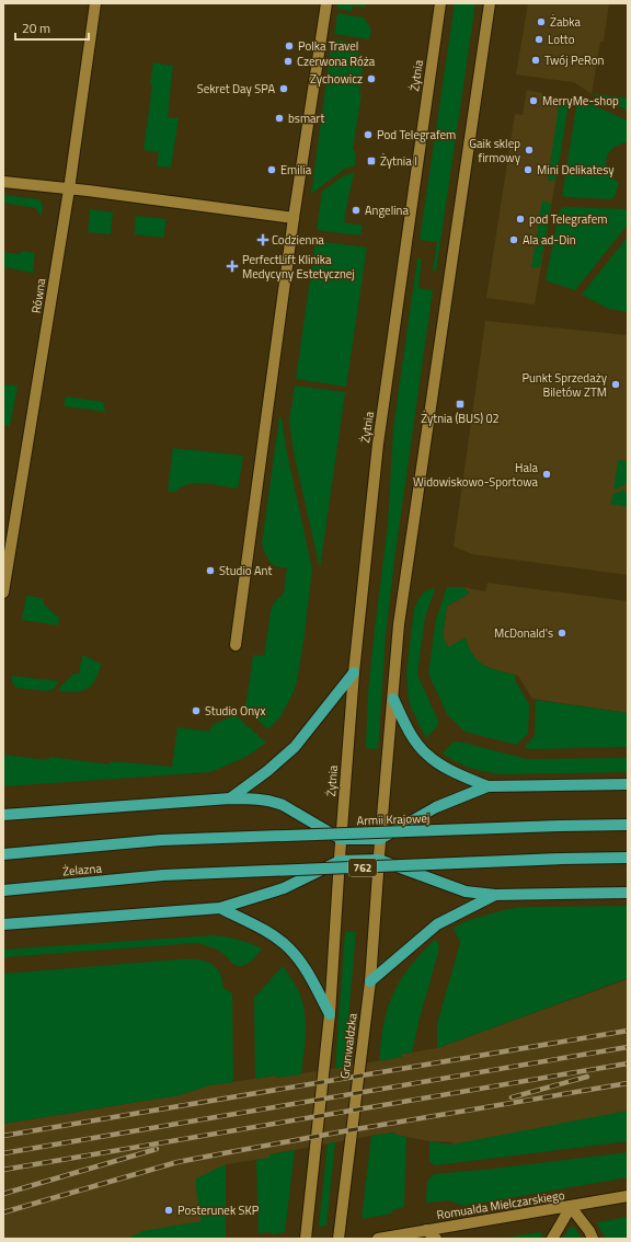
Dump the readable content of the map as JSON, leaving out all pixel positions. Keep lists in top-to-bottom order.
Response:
{
  "streets": {
    "main road": ["Armii Krajowej", "762", "Żelazna"],
    "street": [
      "Żytnia",
      "Równa",
      "Grunwaldzka",
      "Romualda Mielczarskiego"
    ]
  },
  "crossings": [
    ["Żytnia", "Grunwaldzka"],
    ["Armii Krajowej", "Żelazna"]
  ],
  "places": {
    "other": [
      "Żabka",
      "Lotto",
      "Polka Travel",
      "Twój PeRon",
      "Czerwona Róża",
      "Zychowicz",
      "Sekret Day SPA",
      "MerryMe-shop",
      "bsmart",
      "Pod Telegrafem",
      "Gaik sklep firmowy",
      "Emilia",
      "Mini Delikatesy",
      "Angelina",
      "pod Telegrafem",
      "Ala ad-Din",
      "Punkt Sprzedaży Biletów ZTM",
      "Hala Widowiskowo-Sportowa",
      "Studio Ant",
      "McDonald's",
      "Studio Onyx",
      "Posterunek SKP"
    ],
    "transit": ["Żytnia I", "Żytnia (BUS) 02"],
    "health": ["Codzienna", "PerfectLift Klinika Medycyny Estetycznej"]
  },
  "scale_bar": "20 m"
}
